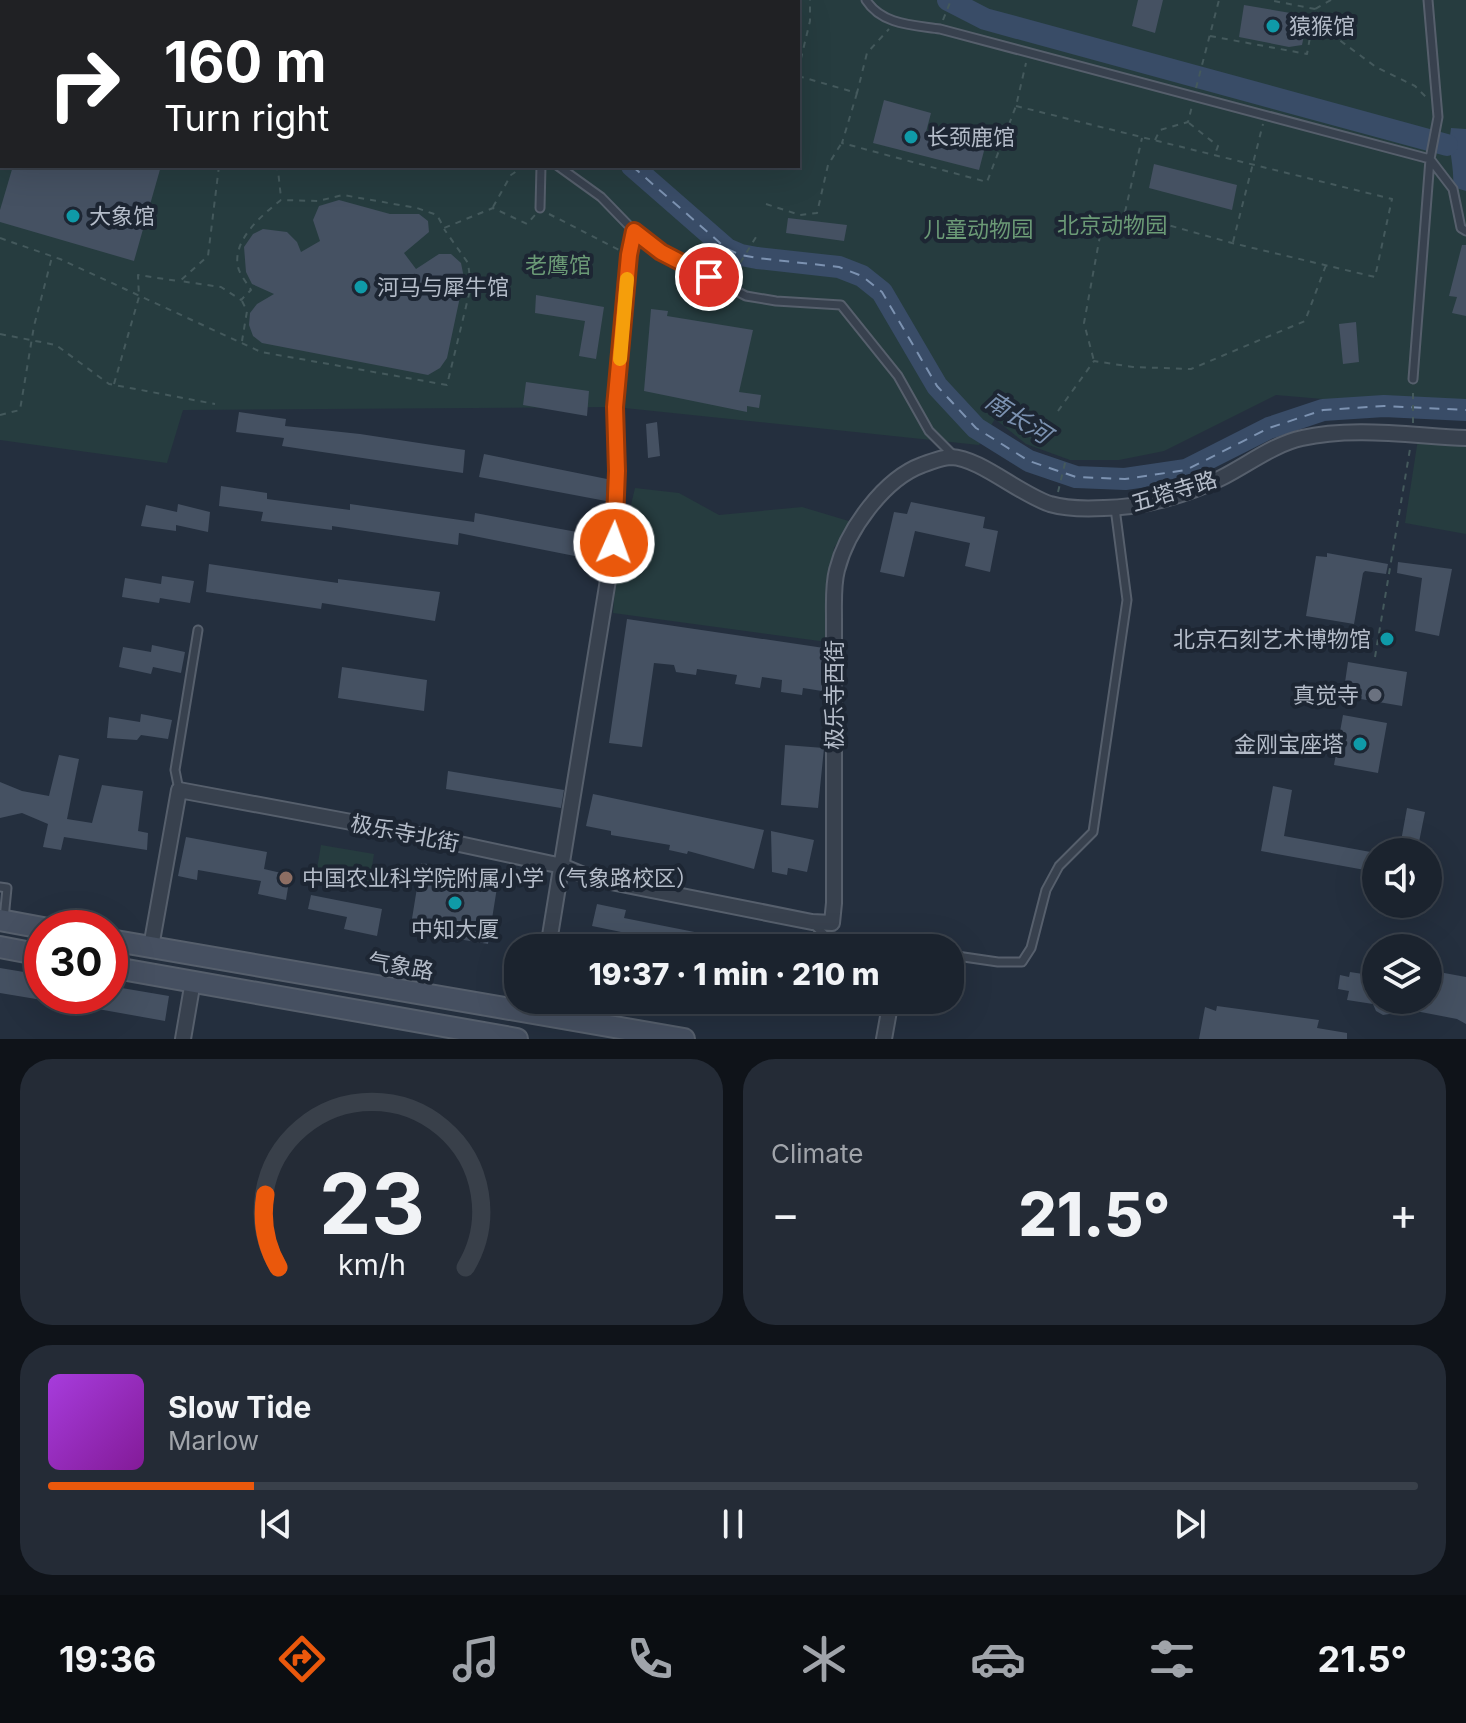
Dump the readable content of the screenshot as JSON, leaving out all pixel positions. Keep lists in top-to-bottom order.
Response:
{
  "streets": {
    "street": [
      "五塔寺路",
      "极乐寺西街",
      "极乐寺北街",
      "气象路"
    ]
  },
  "crossings": [
    ["五塔寺路", "极乐寺西街"],
    ["极乐寺西街", "极乐寺北街"]
  ],
  "water": ["南长河"],
  "parks": ["北京动物园", "儿童动物园", "老鹰馆"],
  "places": [
    "猿猴馆",
    "长颈鹿馆",
    "大象馆",
    "河马与犀牛馆",
    "北京石刻艺术博物馆",
    "真觉寺",
    "金刚宝座塔",
    "中国农业科学院附属小学（气象路校区）",
    "中知大厦"
  ],
  "page": {
    "turn": ["160 m", "Turn right"],
    "limit": "30",
    "trip": "19:37 · 1 min · 210 m",
    "tile": "Climate",
    "heat": ["−", "21.5°", "+"],
    "song": ["Slow Tide", "Marlow"],
    "tabs": ["19:36", "21.5°"],
    "gauge": ["23", "km/h"]
  }
}
